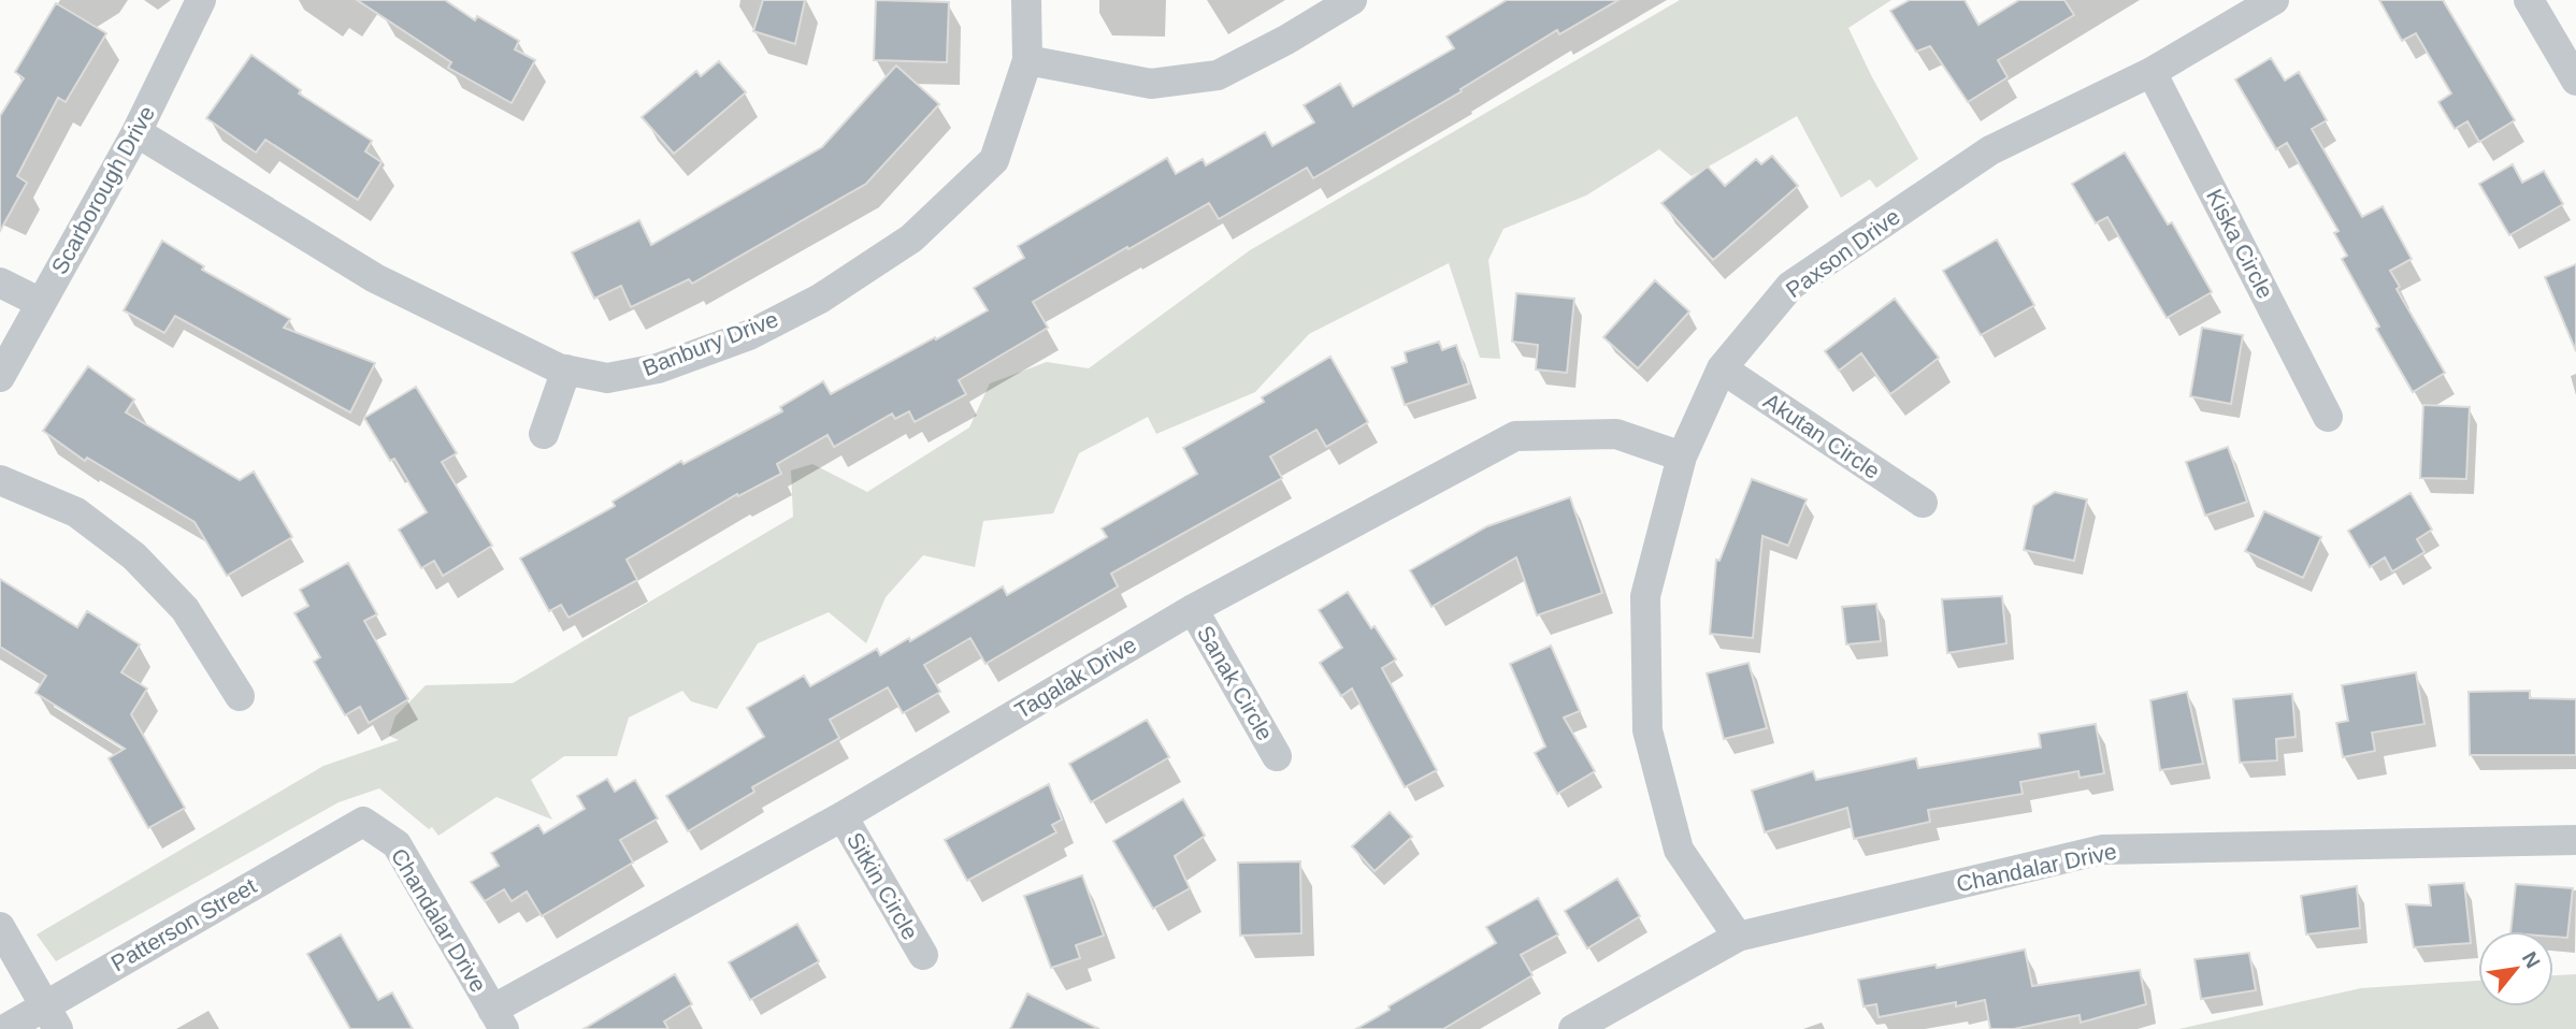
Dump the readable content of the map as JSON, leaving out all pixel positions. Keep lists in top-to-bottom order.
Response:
{
  "streets": {
    "street": [
      "Scarborough Drive",
      "Kiska Circle",
      "Paxson Drive",
      "Banbury Drive",
      "Akutan Circle",
      "Tagalak Drive",
      "Sanak Circle",
      "Chandalar Drive",
      "Sitkin Circle",
      "Patterson Street"
    ]
  },
  "crossings": [
    ["Scarborough Drive", "Banbury Drive"],
    ["Kiska Circle", "Paxson Drive"],
    ["Paxson Drive", "Akutan Circle"],
    ["Paxson Drive", "Tagalak Drive"],
    ["Paxson Drive", "Chandalar Drive"],
    ["Tagalak Drive", "Sanak Circle"],
    ["Tagalak Drive", "Chandalar Drive"],
    ["Tagalak Drive", "Sitkin Circle"],
    ["Chandalar Drive", "Patterson Street"]
  ],
  "north": "top right"
}
